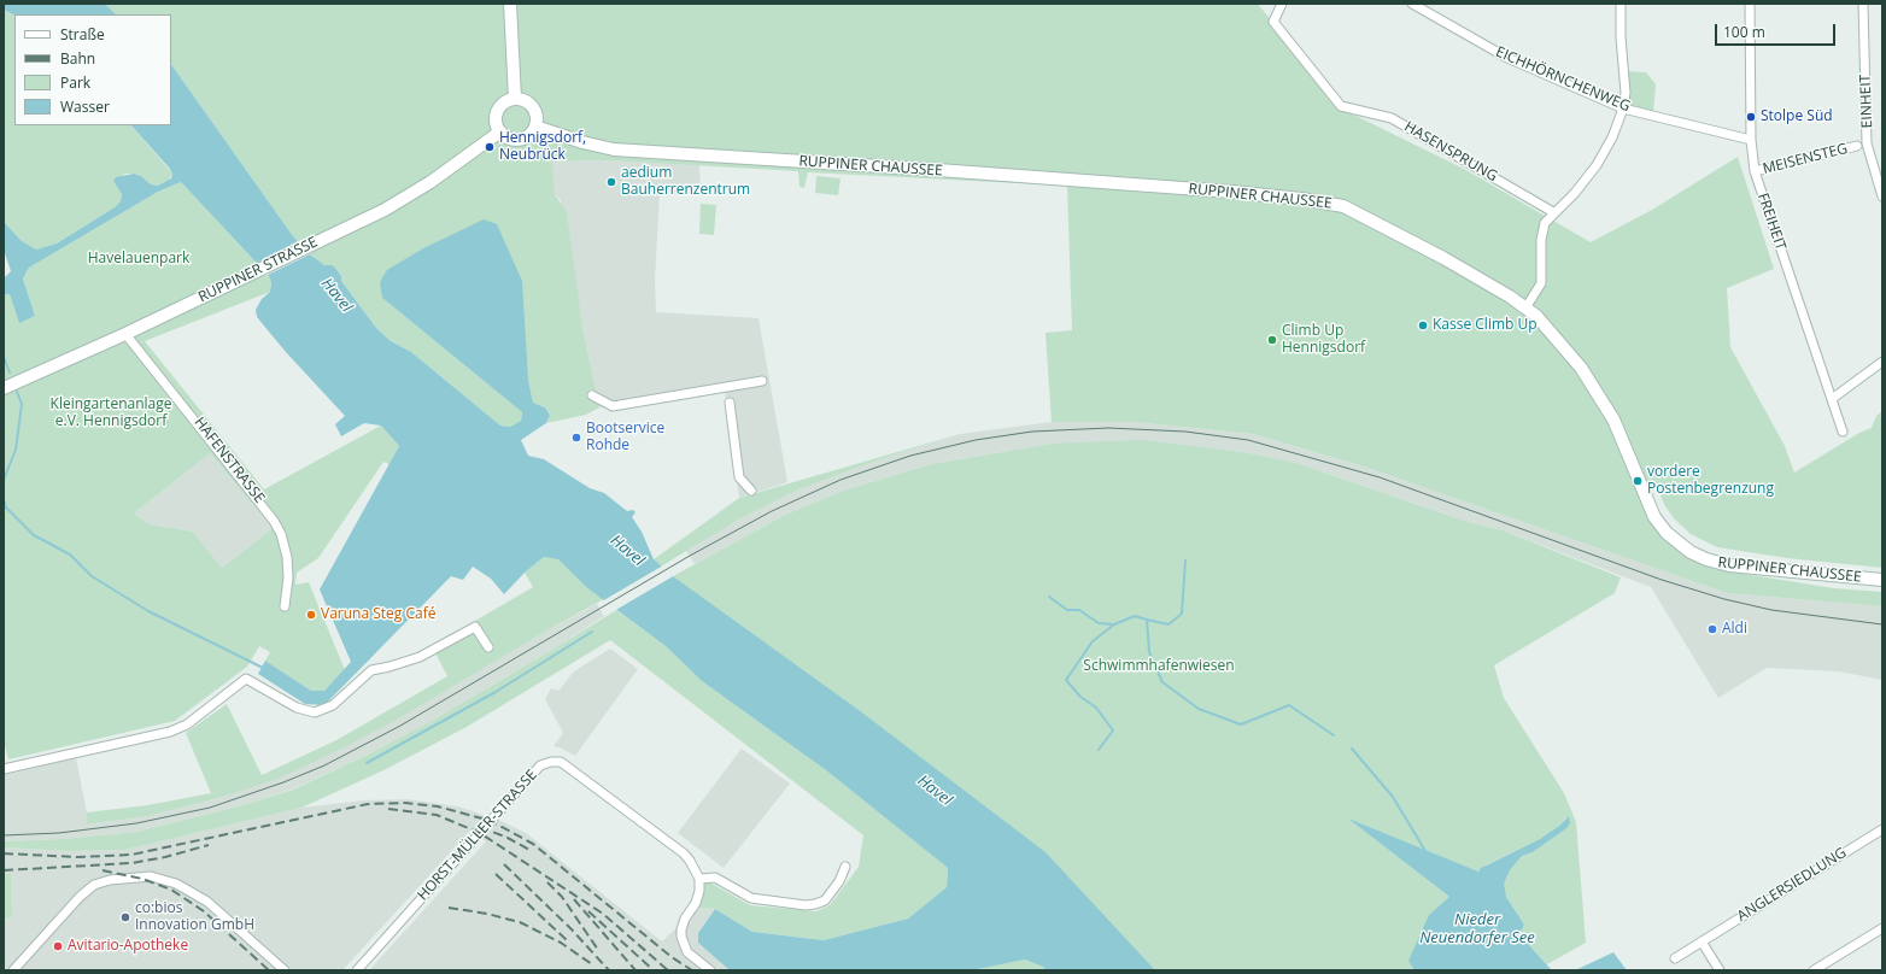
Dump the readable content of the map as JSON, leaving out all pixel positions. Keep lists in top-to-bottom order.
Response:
{
  "streets": {
    "main road": ["RUPPINER CHAUSSEE", "RUPPINER STRASSE"],
    "street": [
      "EICHHÖRNCHENWEG",
      "EINHEIT",
      "HASENSPRUNG",
      "MEISENSTEG",
      "FREIHEIT",
      "HAFENSTRASSE",
      "HORST-MÜLLER-STRASSE",
      "ANGLERSIEDLUNG"
    ]
  },
  "crossings": [
    ["EICHHÖRNCHENWEG", "FREIHEIT"],
    ["MEISENSTEG", "FREIHEIT"],
    ["RUPPINER CHAUSSEE", "RUPPINER STRASSE"],
    ["RUPPINER STRASSE", "HAFENSTRASSE"]
  ],
  "water": ["Havel", "Nieder Neuendorfer See"],
  "parks": ["Havelauenpark", "Kleingartenanlage e.V. Hennigsdorf", "Schwimmhafenwiesen"],
  "places": [
    "Stolpe Süd",
    "Hennigsdorf, Neubrück",
    "aedium Bauherrenzentrum",
    "Kasse Climb Up",
    "Climb Up Hennigsdorf",
    "Bootservice Rohde",
    "vordere Postenbegrenzung",
    "Varuna Steg Café",
    "Aldi",
    "co:bios Innovation GmbH",
    "Avitario-Apotheke"
  ],
  "legend": [
    "Straße",
    "Bahn",
    "Park",
    "Wasser"
  ],
  "scale_bar": "100 m"
}
